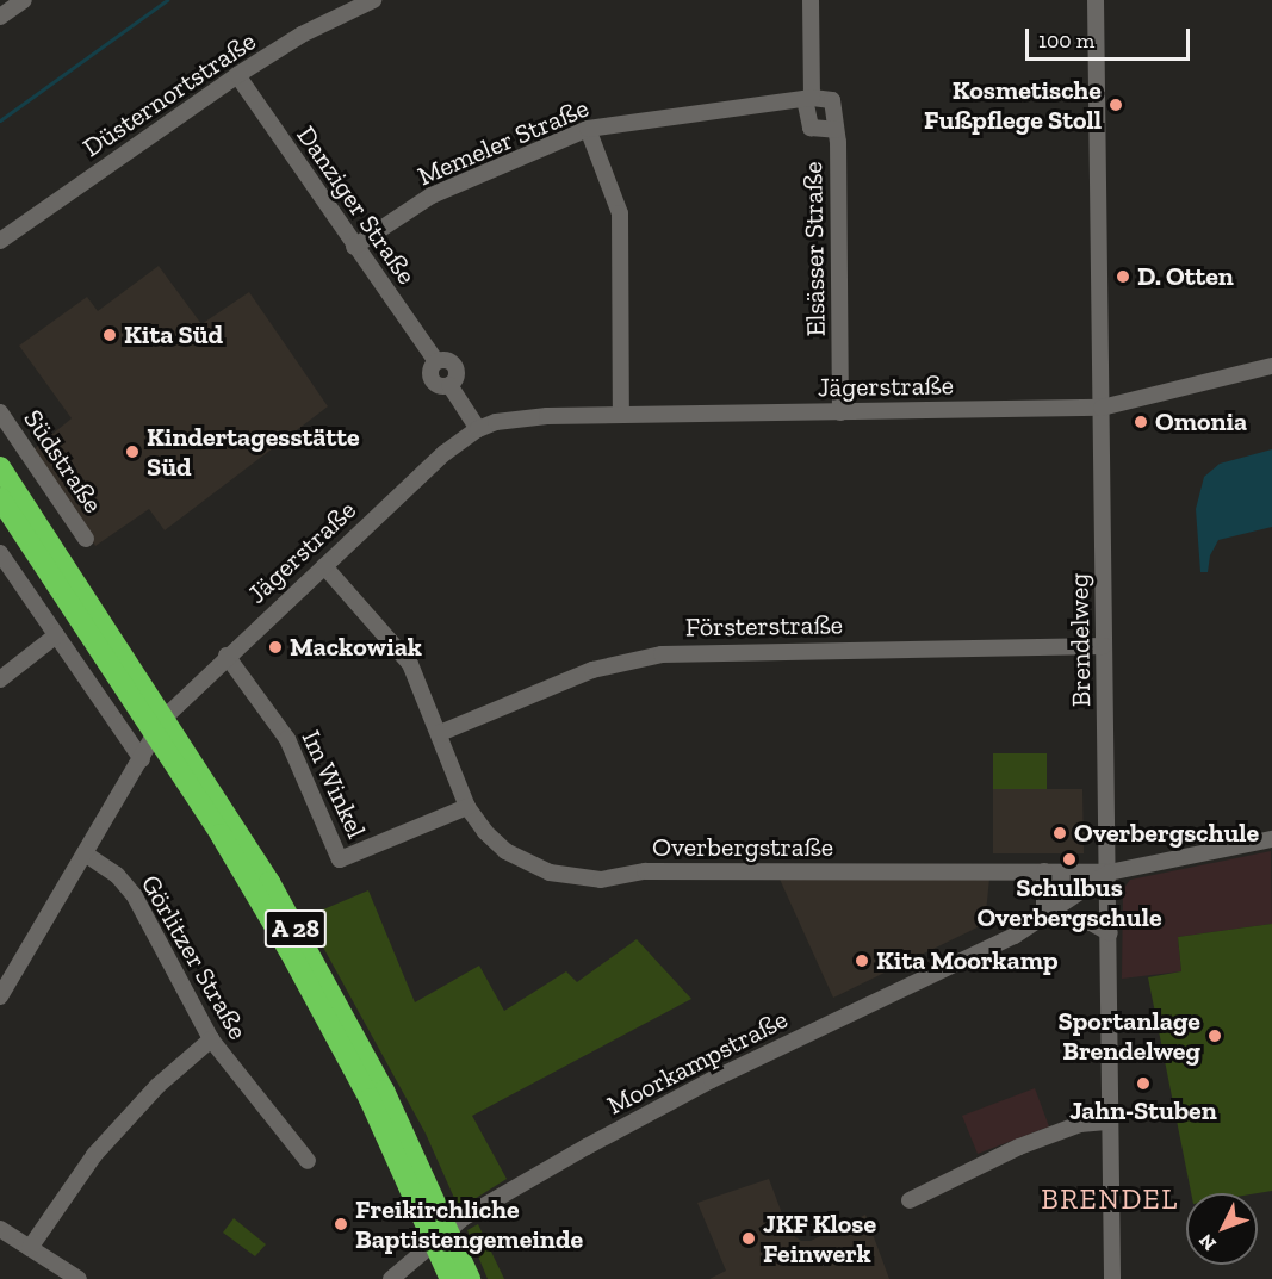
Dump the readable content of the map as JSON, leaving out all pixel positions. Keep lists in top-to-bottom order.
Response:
{
  "streets": {
    "highway": ["A 28"],
    "street": [
      "Düsternortstraße",
      "Memeler Straße",
      "Danziger Straße",
      "Elsässer Straße",
      "Jägerstraße",
      "Südstraße",
      "Försterstraße",
      "Brendelweg",
      "Im Winkel",
      "Overbergstraße",
      "Görlitzer Straße",
      "Moorkampstraße"
    ]
  },
  "crossings": [
    ["Düsternortstraße", "Danziger Straße"],
    ["Memeler Straße", "Danziger Straße"],
    ["Memeler Straße", "Elsässer Straße"],
    ["Danziger Straße", "Jägerstraße"],
    ["Elsässer Straße", "Jägerstraße"],
    ["Jägerstraße", "Brendelweg"],
    ["Jägerstraße", "Im Winkel"],
    ["Jägerstraße", "Görlitzer Straße"],
    ["Försterstraße", "Brendelweg"],
    ["Brendelweg", "Overbergstraße"],
    ["Brendelweg", "Moorkampstraße"],
    ["Im Winkel", "Overbergstraße"],
    ["Overbergstraße", "Moorkampstraße"]
  ],
  "districts": ["BRENDEL"],
  "places": [
    "Kosmetische Fußpflege Stoll",
    "D. Otten",
    "Kita Süd",
    "Omonia",
    "Kindertagesstätte Süd",
    "Mackowiak",
    "Overbergschule",
    "Schulbus Overbergschule",
    "Kita Moorkamp",
    "Sportanlage Brendelweg",
    "Jahn-Stuben",
    "Freikirchliche Baptistengemeinde",
    "JKF Klose Feinwerk"
  ],
  "scale_bar": "100 m",
  "north": "bottom left"
}
